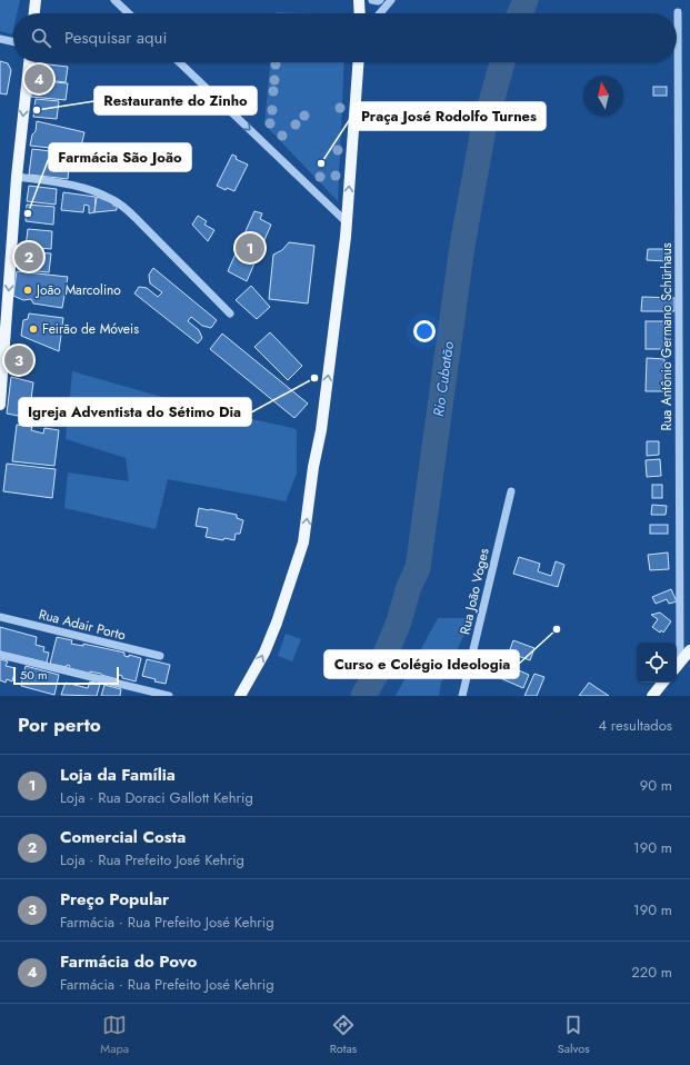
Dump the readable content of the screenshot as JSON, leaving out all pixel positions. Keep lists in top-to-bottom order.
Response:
{
  "streets": {
    "street": ["Rua Antônio Germano Schürhaus", "Rua João Voges", "Rua Adair Porto"]
  },
  "water": ["Rio Cubatão"],
  "places": [
    "Restaurante do Zinho",
    "Praça José Rodolfo Turnes",
    "Farmácia São João",
    "João Marcolino",
    "Feirão de Móveis",
    "Igreja Adventista do Sétimo Dia",
    "Curso e Colégio Ideologia"
  ],
  "scale_bar": "50 m",
  "north": "top",
  "page": {
    "search": "Pesquisar aqui",
    "pins": [
      "4",
      "1",
      "2",
      "3"
    ],
    "scale": "50 m",
    "heading": ["Por perto", "4 resultados"],
    "list": [
      {
        "mark": "1",
        "name": "Loja da Família",
        "note": "Loja · Rua Doraci Gallott Kehrig",
        "value": "90 m"
      },
      {
        "mark": "2",
        "name": "Comercial Costa",
        "note": "Loja · Rua Prefeito José Kehrig",
        "value": "190 m"
      },
      {
        "mark": "3",
        "name": "Preço Popular",
        "note": "Farmácia · Rua Prefeito José Kehrig",
        "value": "190 m"
      },
      {
        "mark": "4",
        "name": "Farmácia do Povo",
        "note": "Farmácia · Rua Prefeito José Kehrig",
        "value": "220 m"
      }
    ],
    "nav": ["Mapa", "Rotas", "Salvos"]
  }
}
